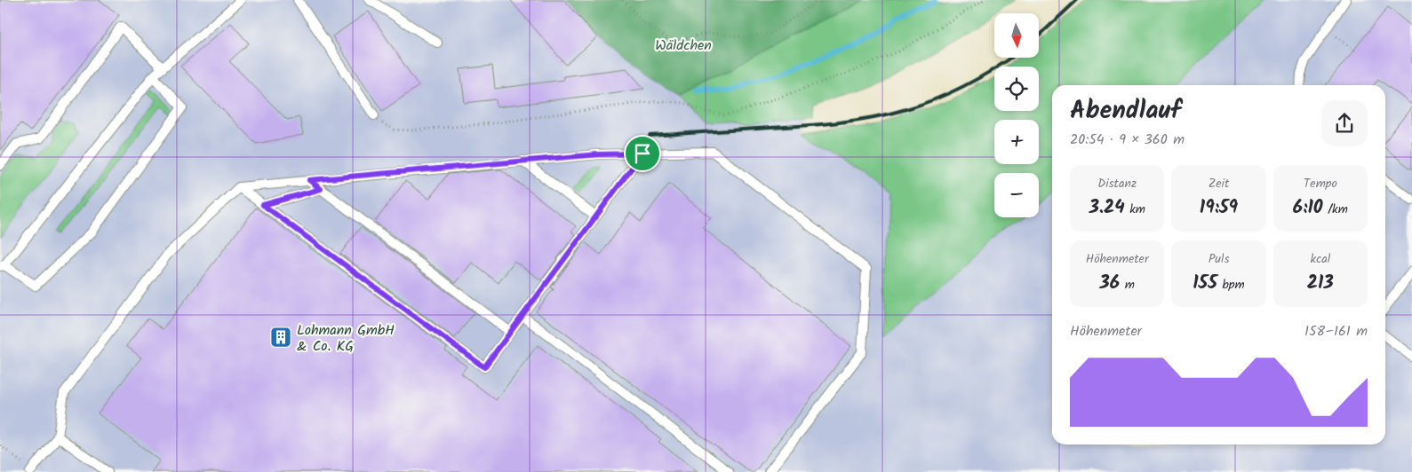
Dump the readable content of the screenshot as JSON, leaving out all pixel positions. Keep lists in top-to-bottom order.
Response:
{
  "parks": ["Wäldchen"],
  "places": {
    "building": ["Lohmann GmbH & Co. KG"]
  },
  "north": "bottom",
  "page": {
    "map_buttons": ["+", "−"],
    "heading": ["Abendlauf", "20:54 · 9 × 360 m"],
    "stats": [
      ["Distanz", "3.24 km"],
      ["Zeit", "19:59"],
      ["Tempo", "6:10 /km"],
      ["Höhenmeter", "36 m"],
      ["Puls", "155 bpm"],
      ["kcal", "213"]
    ],
    "chart": ["Höhenmeter", "158–161 m"]
  }
}
